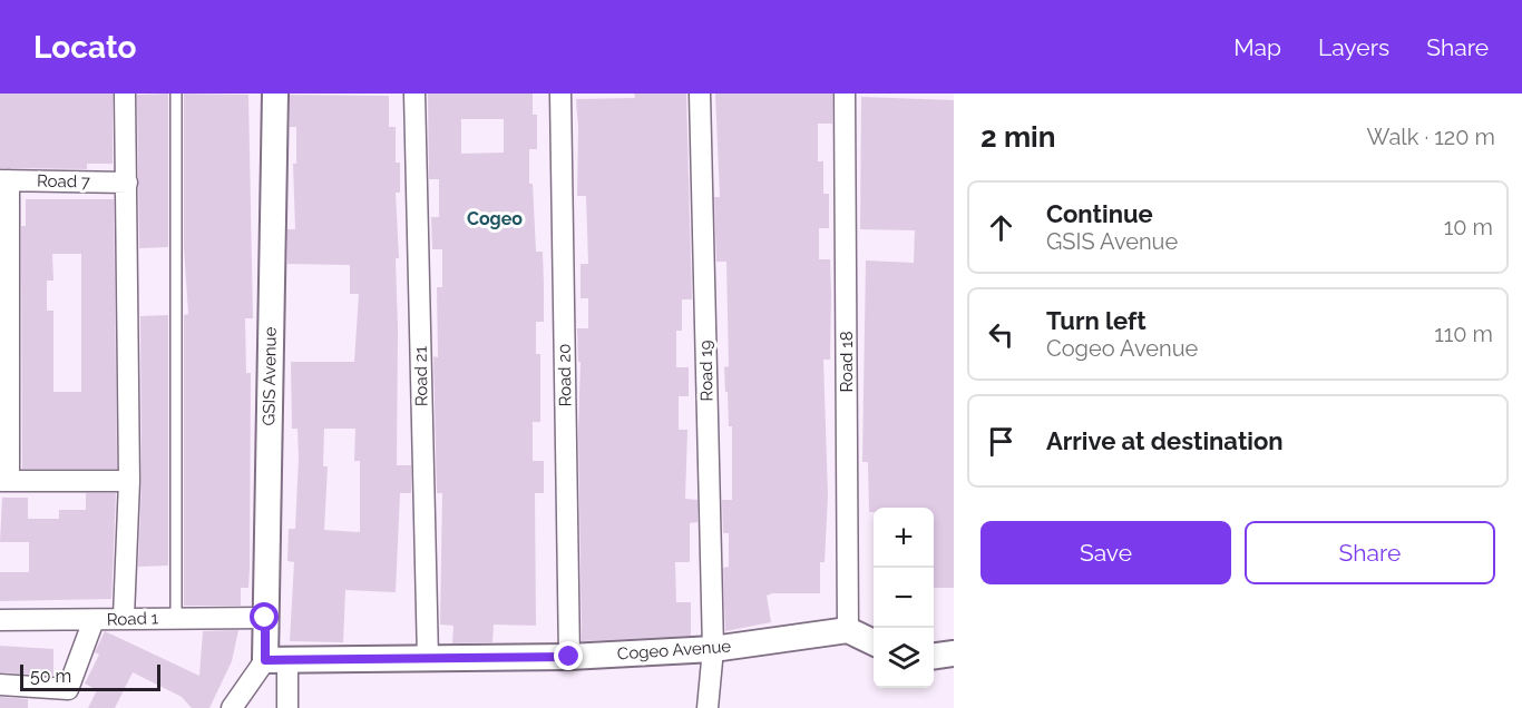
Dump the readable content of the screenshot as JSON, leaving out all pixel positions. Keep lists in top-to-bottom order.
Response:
{
  "streets": {
    "street": [
      "Road 7",
      "Road 18",
      "Road 19",
      "Road 20",
      "GSIS Avenue",
      "Road 21",
      "Road 1",
      "Cogeo Avenue"
    ]
  },
  "crossings": [
    ["Road 18", "Cogeo Avenue"],
    ["Road 19", "Cogeo Avenue"],
    ["Road 20", "Cogeo Avenue"],
    ["GSIS Avenue", "Road 1"],
    ["GSIS Avenue", "Cogeo Avenue"],
    ["Road 21", "Cogeo Avenue"]
  ],
  "districts": ["Cogeo"],
  "scale_bar": "50 m",
  "page": {
    "header": "Locato",
    "nav": ["Map", "Layers", "Share"],
    "heading": ["2 min", "Walk · 120 m"],
    "list": [
      ["Continue", "GSIS Avenue", "10 m"],
      ["Turn left", "Cogeo Avenue", "110 m"],
      "Arrive at destination"
    ],
    "buttons": ["Save", "Share"],
    "map_buttons": ["+", "−"],
    "scale": "50 m"
  }
}
